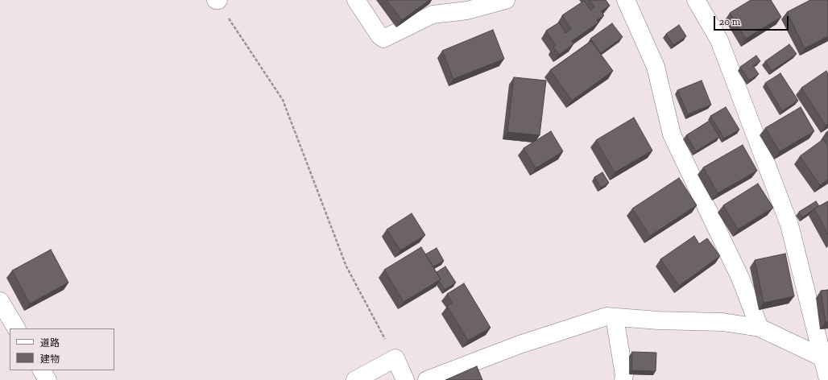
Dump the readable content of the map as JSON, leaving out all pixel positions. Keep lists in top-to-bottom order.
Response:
{
  "legend": ["道路", "建物"],
  "scale_bar": "20 m"
}
